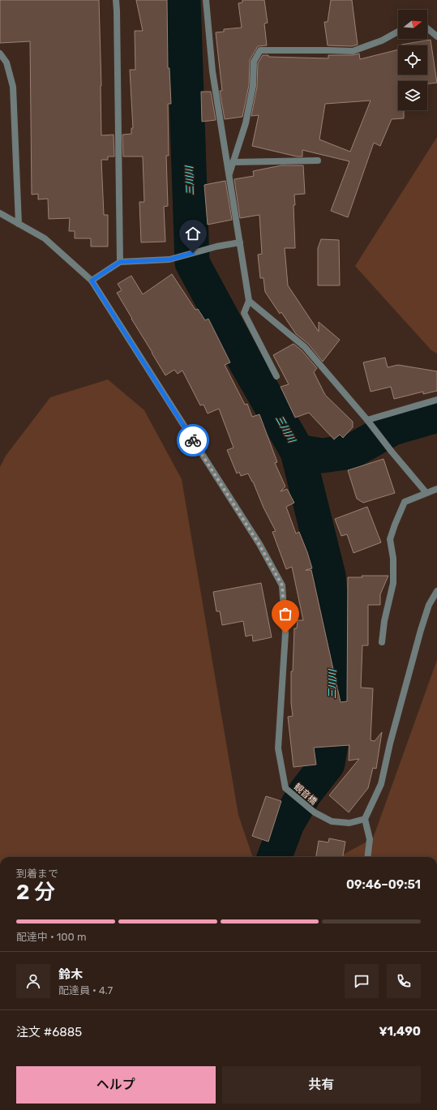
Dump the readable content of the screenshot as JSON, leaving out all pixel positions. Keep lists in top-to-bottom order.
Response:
{
  "streets": {
    "street": ["観音橋"]
  },
  "water": ["三川川"],
  "north": "right",
  "page": {
    "heading": ["2 分", "到着まで", "09:46–09:51"],
    "panel": [
      "鈴木",
      "配達員 · 4.7",
      "注文 #6885",
      "¥1,490"
    ],
    "bar": "配達中 · 100 m",
    "buttons": ["ヘルプ", "共有"]
  }
}
